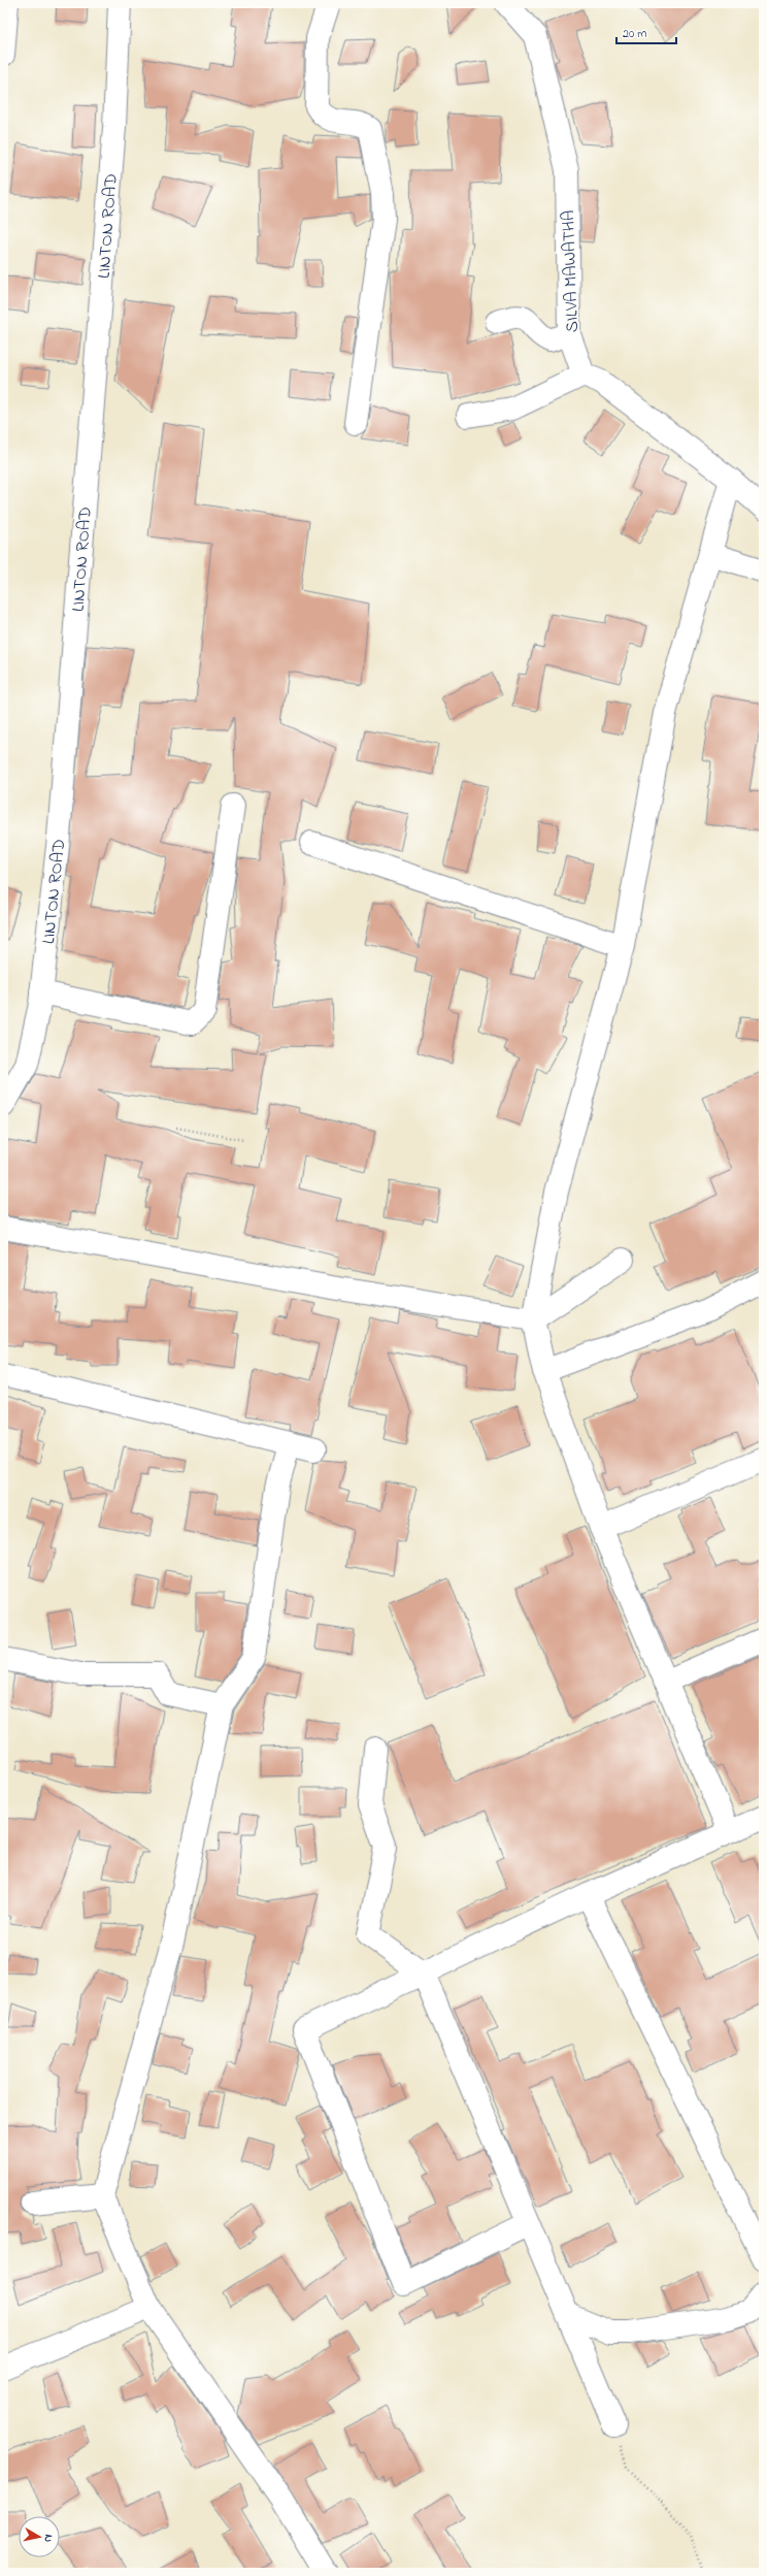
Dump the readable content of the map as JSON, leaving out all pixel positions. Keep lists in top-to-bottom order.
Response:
{
  "streets": {
    "street": ["LINTON ROAD", "SILVA MAWATHA"]
  },
  "scale_bar": "20 m",
  "north": "right"
}
